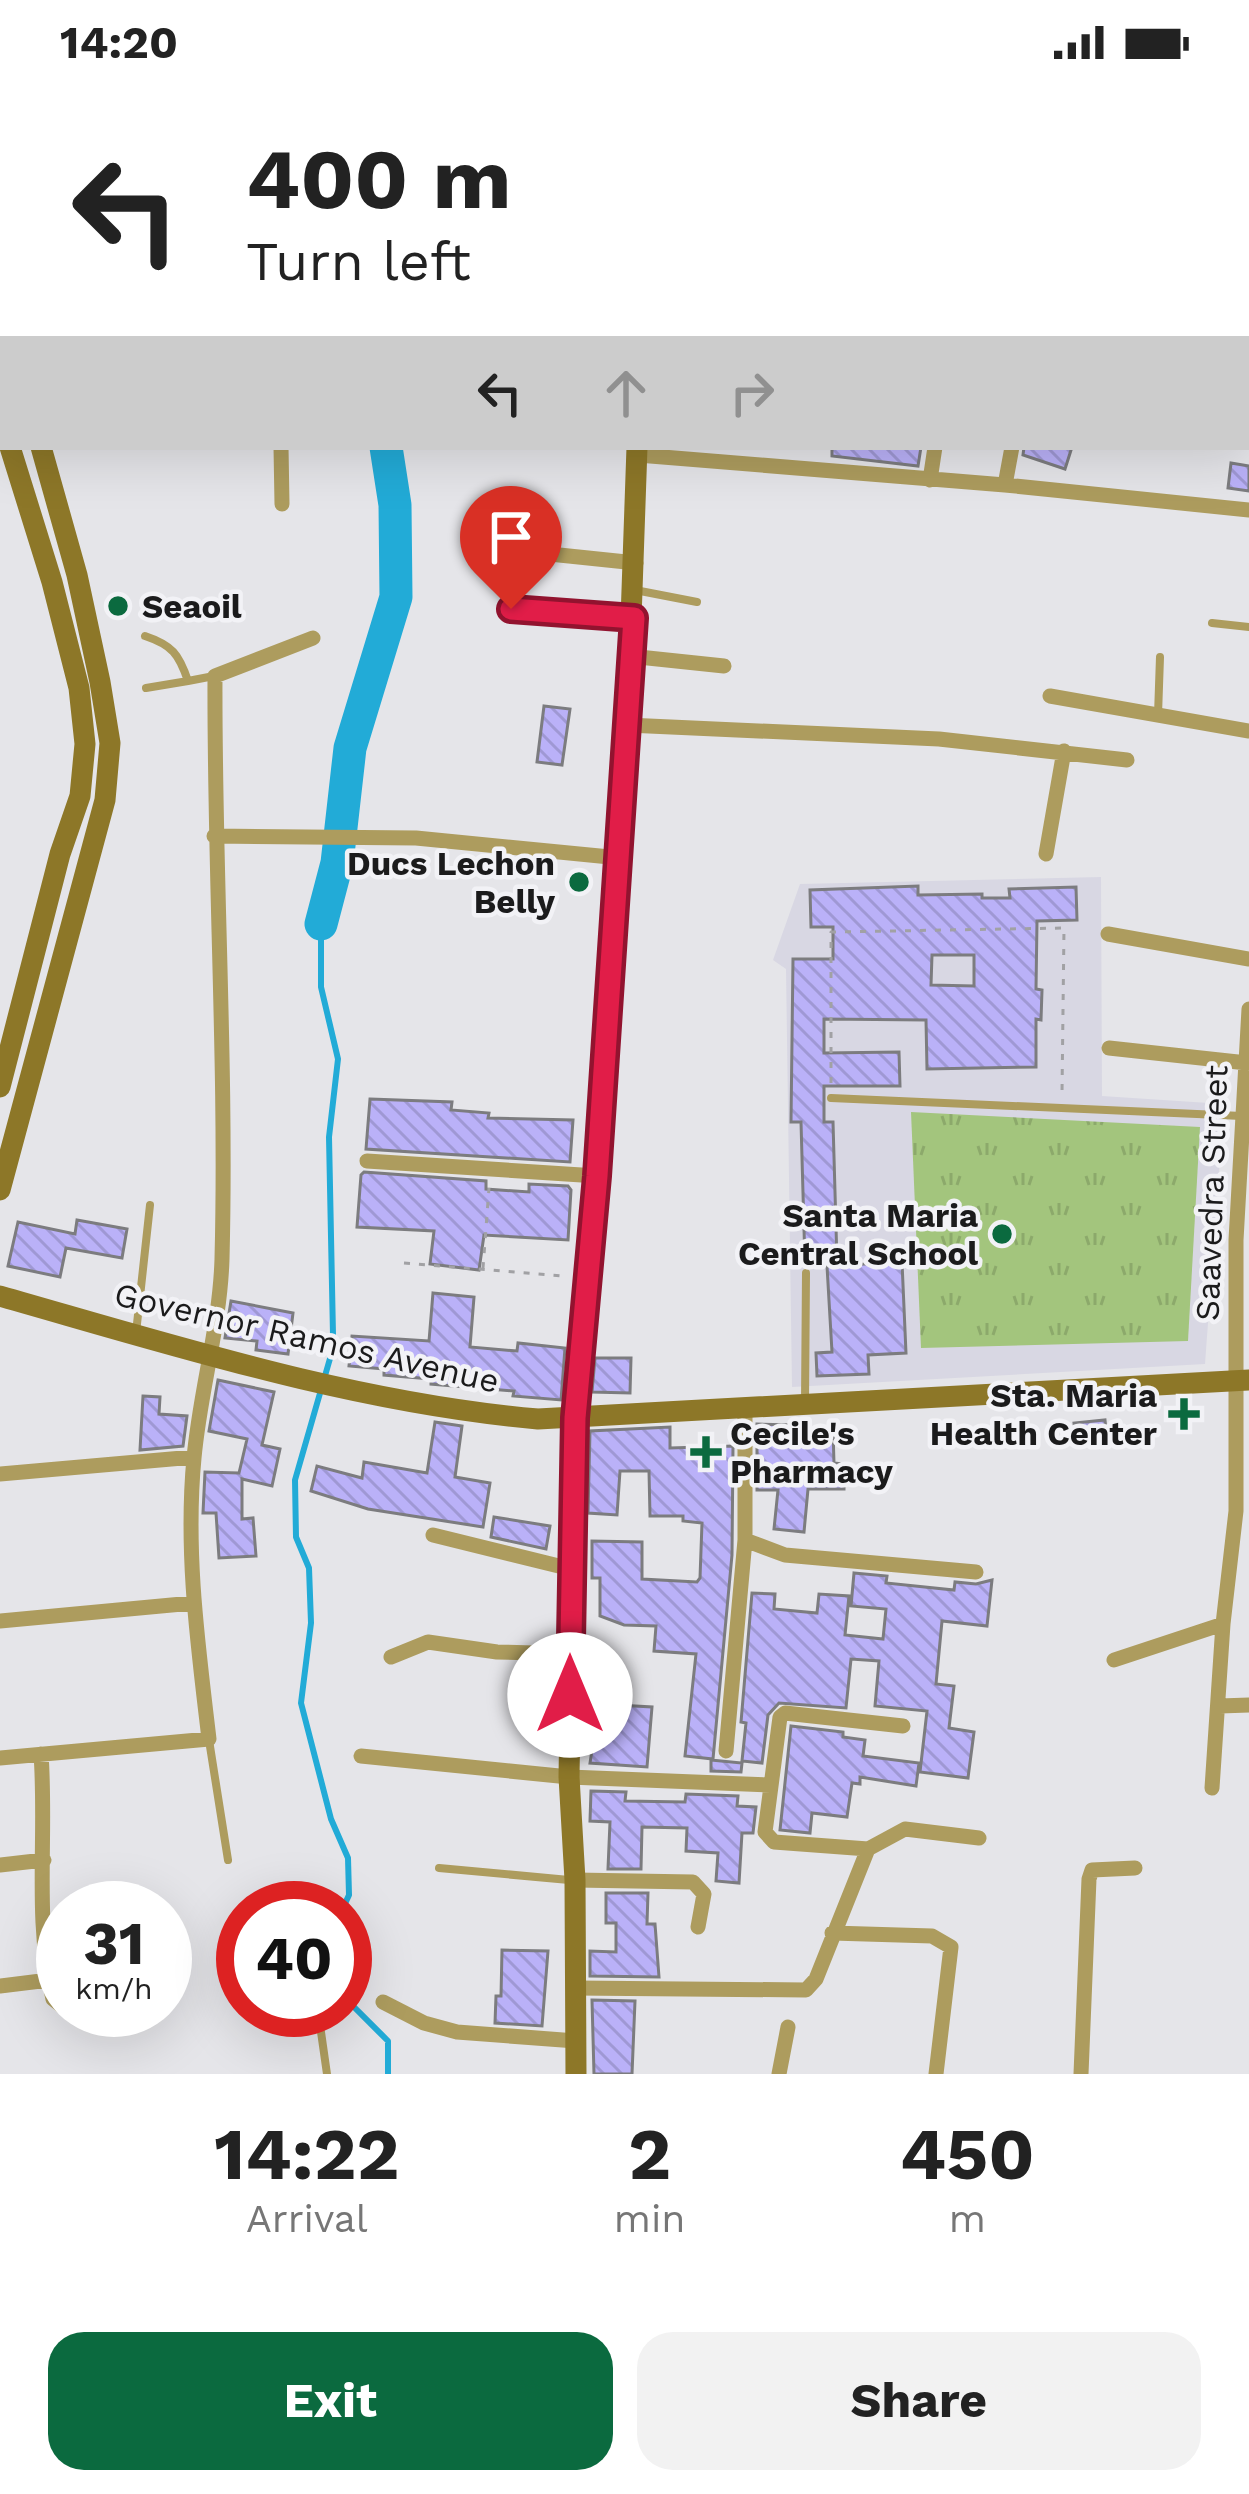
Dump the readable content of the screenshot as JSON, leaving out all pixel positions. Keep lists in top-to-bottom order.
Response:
{
  "streets": {
    "main road": ["Governor Ramos Avenue"],
    "street": ["Saavedra Street"]
  },
  "crossings": [
    ["Saavedra Street", "Governor Ramos Avenue"]
  ],
  "places": {
    "other": ["Seaoil", "Ducs Lechon Belly", "Santa Maria Central School"],
    "health": ["Sta. Maria Health Center", "Cecile's Pharmacy"]
  },
  "page": {
    "status": "14:20",
    "turn": ["400 m", "Turn left"],
    "speed": "31 km/h",
    "limit": "40",
    "eta": [
      "14:22",
      "Arrival",
      "2",
      "min",
      "450",
      "m"
    ],
    "buttons": ["Exit", "Share"]
  }
}
